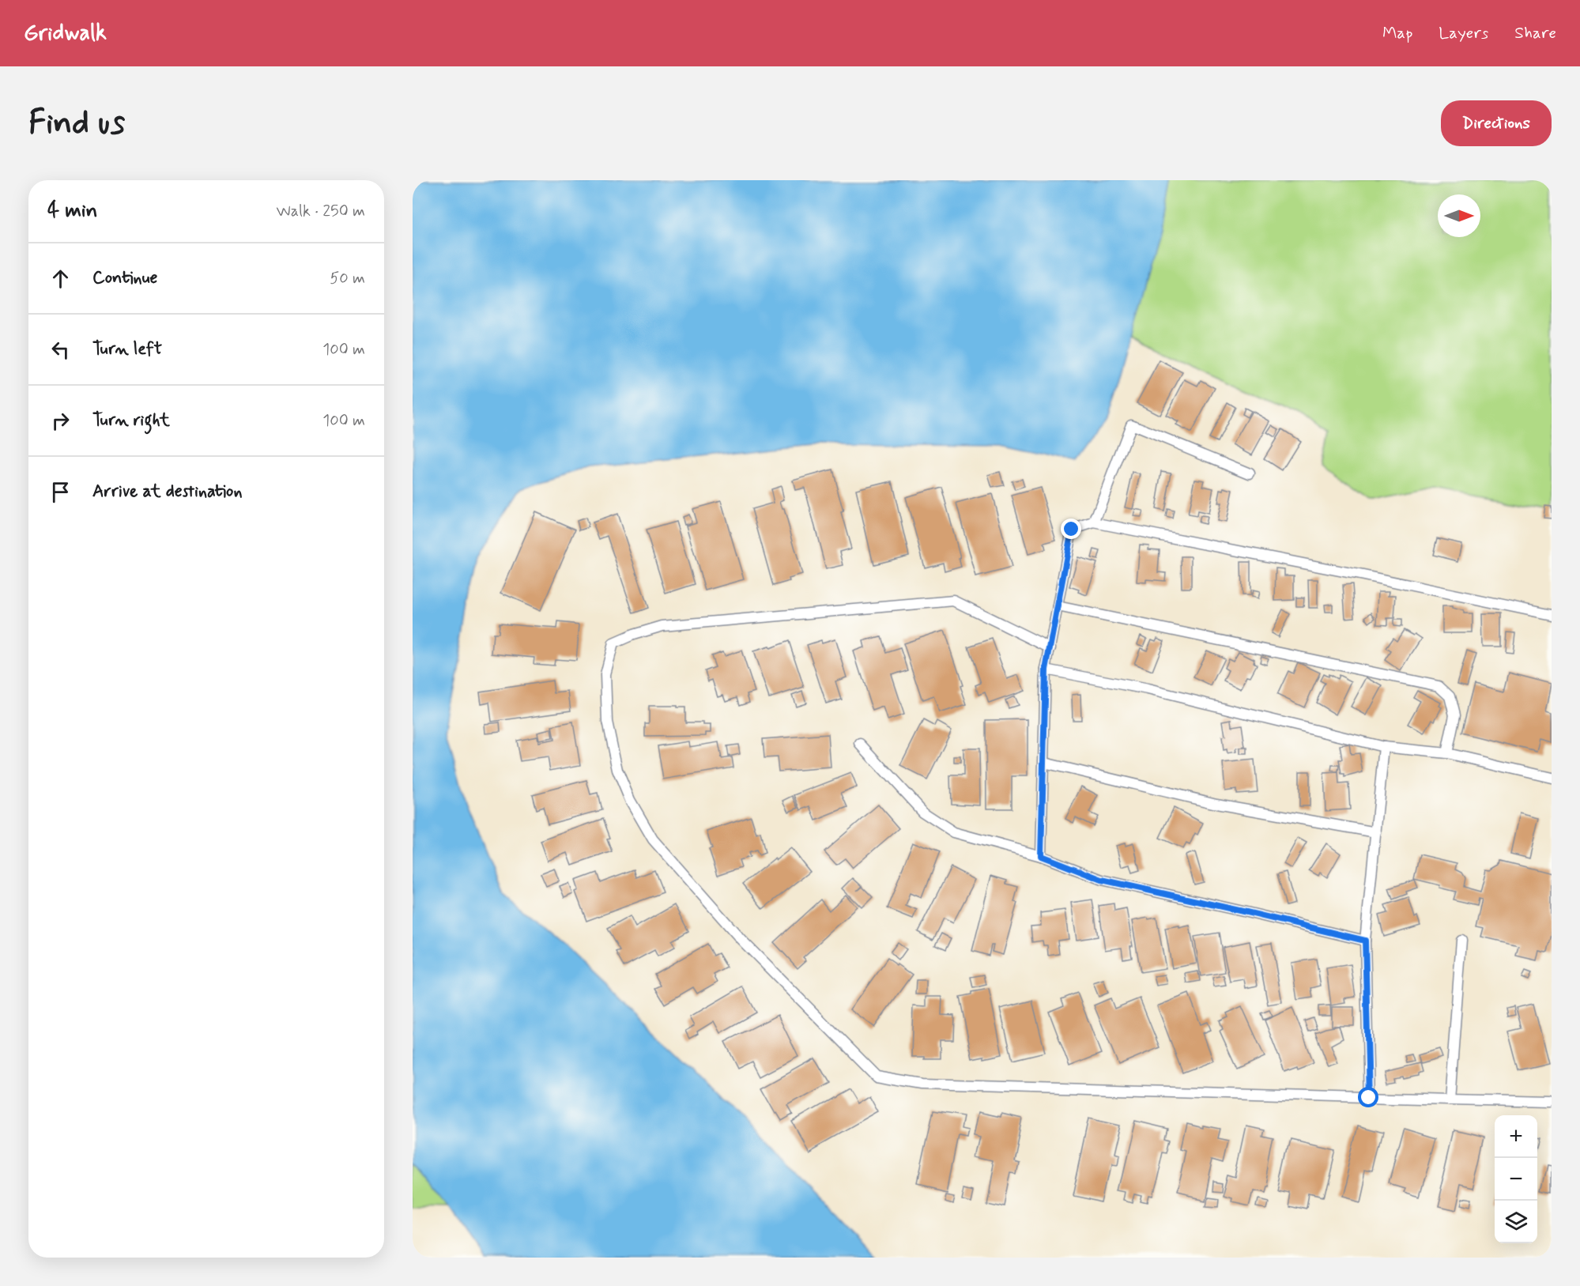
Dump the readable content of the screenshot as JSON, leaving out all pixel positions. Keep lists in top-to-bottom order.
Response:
{
  "north": "right",
  "page": {
    "header": "Gridwalk",
    "nav": ["Map", "Layers", "Share"],
    "buttons": "Directions",
    "title": "Find us",
    "heading": ["4 min", "Walk · 250 m"],
    "list": [
      ["Continue", "50 m"],
      ["Turn left", "100 m"],
      ["Turn right", "100 m"],
      "Arrive at destination"
    ],
    "map_buttons": ["+", "−"]
  }
}
